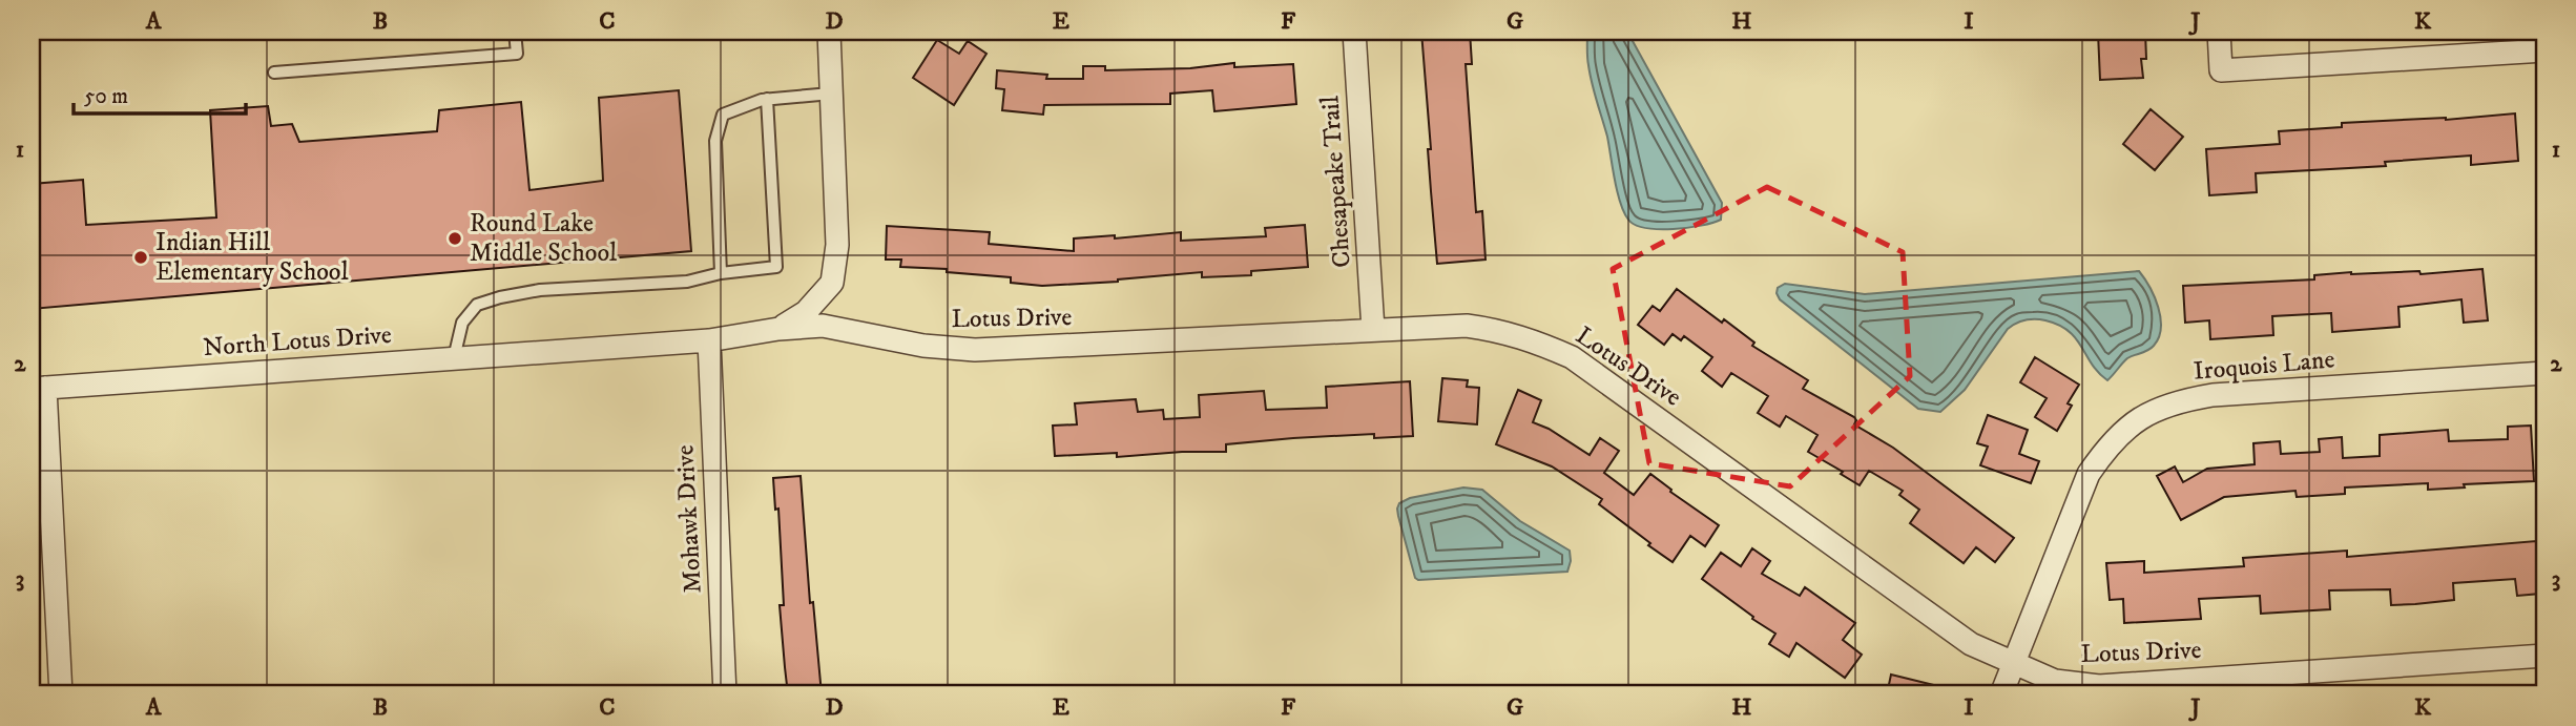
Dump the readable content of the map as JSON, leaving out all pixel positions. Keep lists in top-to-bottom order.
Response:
{
  "streets": {
    "street": [
      "Chesapeake Trail",
      "Lotus Drive",
      "North Lotus Drive",
      "Iroquois Lane",
      "Mohawk Drive"
    ]
  },
  "crossings": [
    ["Chesapeake Trail", "Lotus Drive"],
    ["Lotus Drive", "North Lotus Drive"],
    ["Lotus Drive", "Iroquois Lane"],
    ["Lotus Drive", "Mohawk Drive"]
  ],
  "places": ["Round Lake Middle School", "Indian Hill Elementary School"],
  "scale_bar": "50 m",
  "grid": {
    "columns": [
      "A",
      "B",
      "C",
      "D",
      "E",
      "F",
      "G",
      "H",
      "I",
      "J",
      "K"
    ],
    "rows": ["1", "2", "3"]
  }
}
